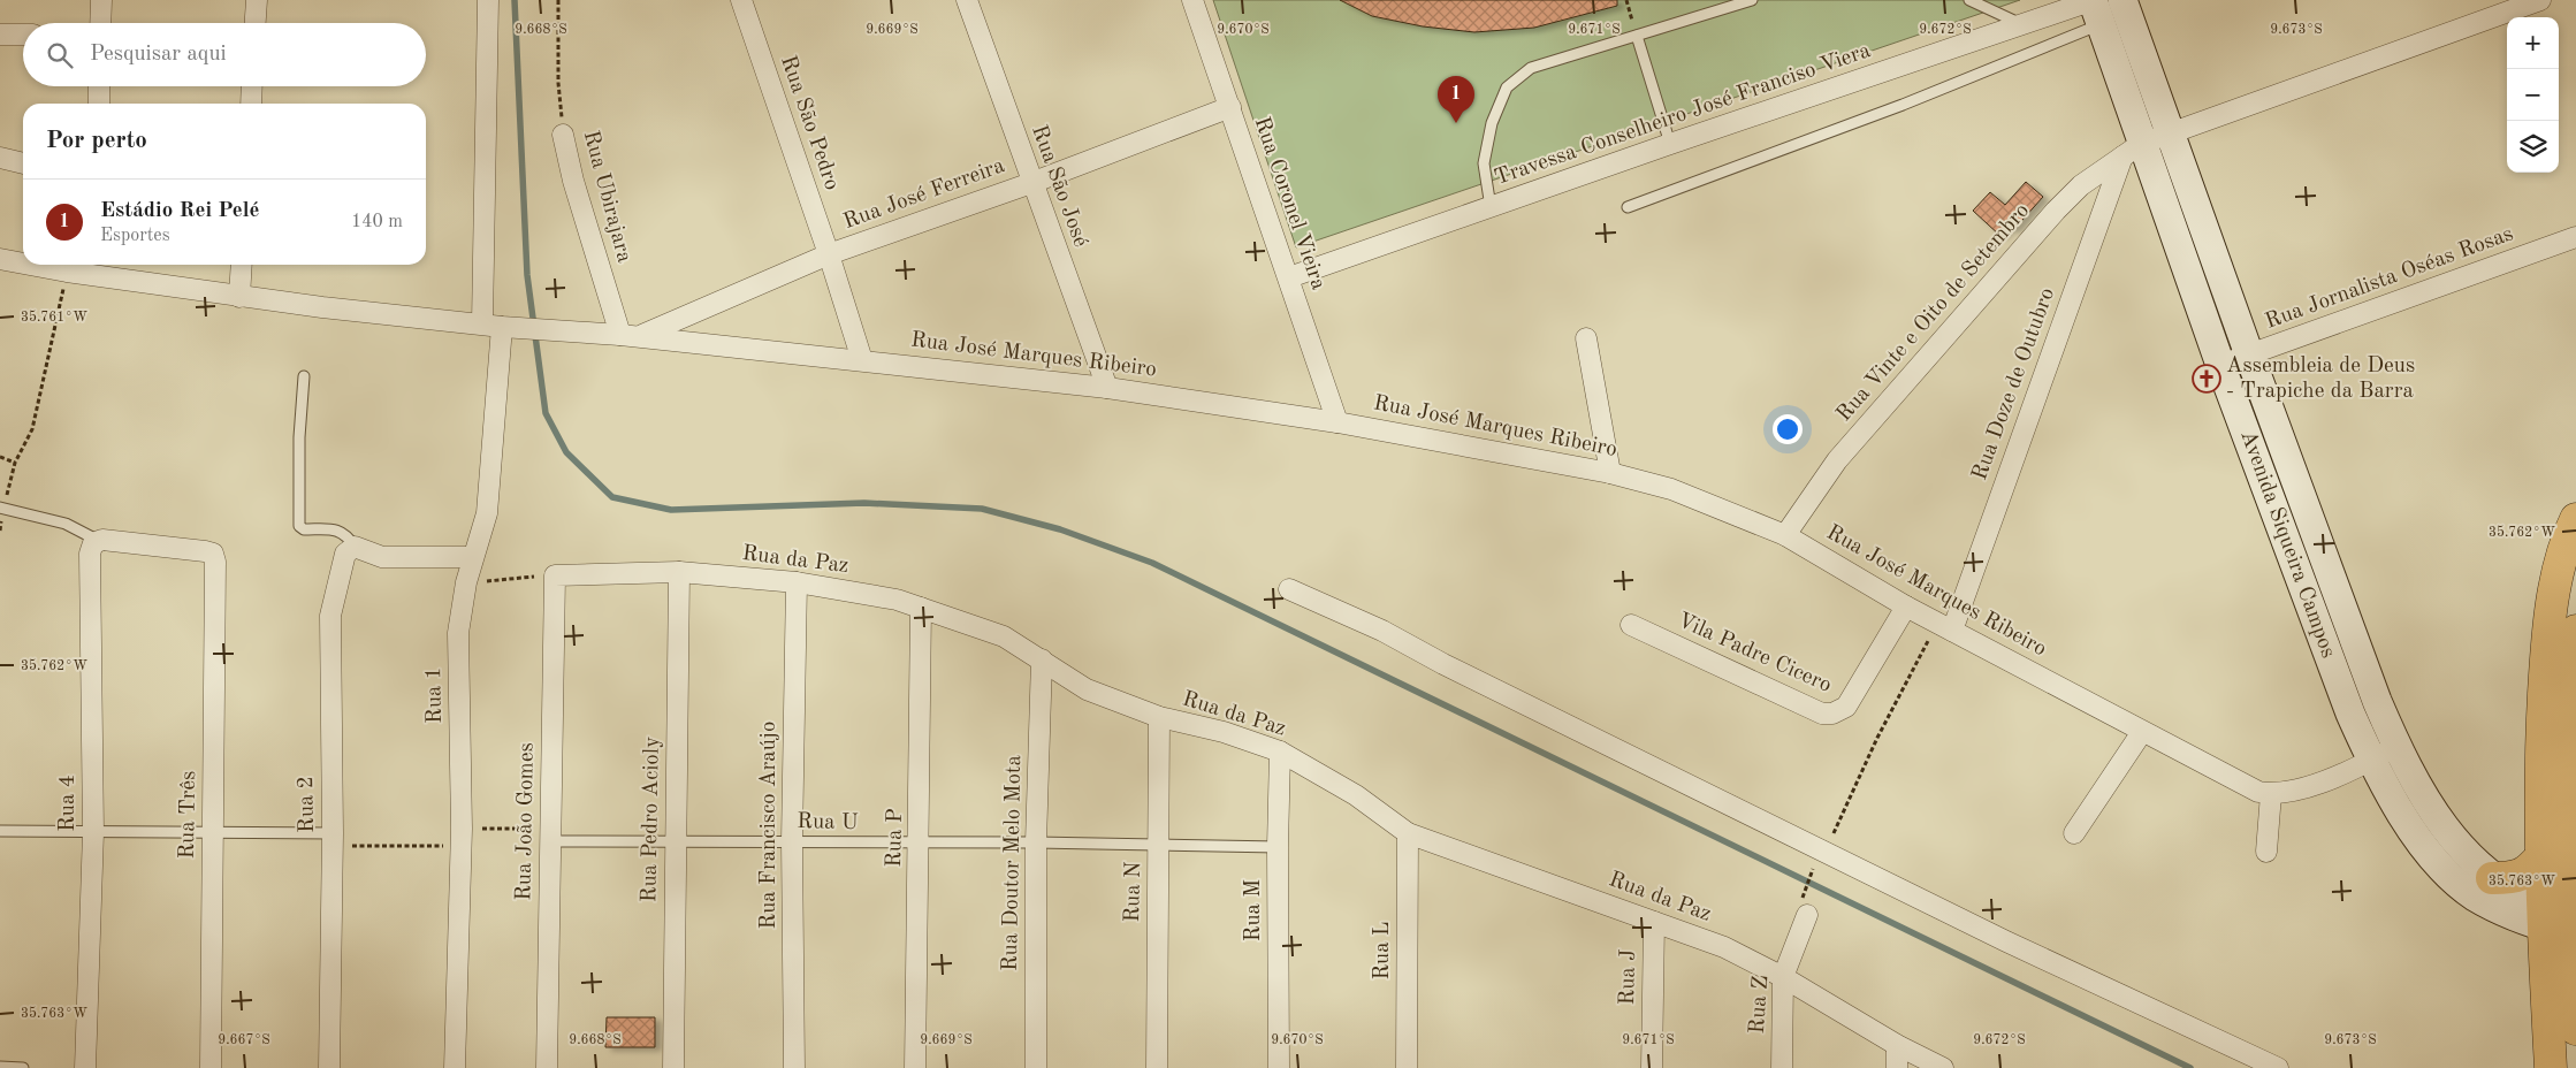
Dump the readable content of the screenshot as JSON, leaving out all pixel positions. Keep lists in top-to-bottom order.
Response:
{
  "streets": {
    "main road": ["Avenida Siqueira Campos"],
    "street": [
      "Travessa Conselheiro José Franciso Viera",
      "Rua São Pedro",
      "Rua São José",
      "Rua José Ferreira",
      "Rua Ubirajara",
      "Rua Coronel Vieira",
      "Rua Jornalista Oséas Rosas",
      "Rua Vinte e Oito de Setembro",
      "Rua José Marques Ribeiro",
      "Rua Doze de Outubro",
      "Rua da Paz",
      "Vila Padre Cicero",
      "Rua 1",
      "Rua 4",
      "Rua 2",
      "Rua Três",
      "Rua Pedro Acioly",
      "Rua João Gomes",
      "Rua Francisco Araújo",
      "Rua P",
      "Rua Doutor Melo Mota",
      "Rua N",
      "Rua M",
      "Rua L",
      "Rua J",
      "Rua Z"
    ],
    "lane": ["Rua U"]
  },
  "crossings": [
    ["Travessa Conselheiro José Franciso Viera", "Rua Coronel Vieira"],
    ["Travessa Conselheiro José Franciso Viera", "Avenida Siqueira Campos"],
    ["Rua São Pedro", "Rua José Ferreira"],
    ["Rua São Pedro", "Rua José Marques Ribeiro"],
    ["Rua São José", "Rua José Ferreira"],
    ["Rua São José", "Rua José Marques Ribeiro"],
    ["Rua José Ferreira", "Rua Ubirajara"],
    ["Rua José Ferreira", "Rua Coronel Vieira"],
    ["Rua José Ferreira", "Rua José Marques Ribeiro"],
    ["Rua Ubirajara", "Rua José Marques Ribeiro"],
    ["Rua Coronel Vieira", "Rua José Marques Ribeiro"],
    ["Rua Jornalista Oséas Rosas", "Avenida Siqueira Campos"],
    ["Rua Vinte e Oito de Setembro", "Rua José Marques Ribeiro"],
    ["Rua Vinte e Oito de Setembro", "Rua Doze de Outubro"],
    ["Rua Vinte e Oito de Setembro", "Avenida Siqueira Campos"],
    ["Rua José Marques Ribeiro", "Rua Doze de Outubro"],
    ["Rua José Marques Ribeiro", "Avenida Siqueira Campos"],
    ["Rua José Marques Ribeiro", "Vila Padre Cicero"],
    ["Rua José Marques Ribeiro", "Rua 1"],
    ["Rua Doze de Outubro", "Avenida Siqueira Campos"],
    ["Rua da Paz", "Rua Pedro Acioly"],
    ["Rua da Paz", "Rua João Gomes"],
    ["Rua da Paz", "Rua Francisco Araújo"],
    ["Rua da Paz", "Rua P"],
    ["Rua da Paz", "Rua Doutor Melo Mota"],
    ["Rua da Paz", "Rua N"],
    ["Rua da Paz", "Rua M"],
    ["Rua da Paz", "Rua L"],
    ["Rua da Paz", "Rua J"],
    ["Rua da Paz", "Rua Z"],
    ["Rua 4", "Rua Três"],
    ["Rua Pedro Acioly", "Rua U"],
    ["Rua João Gomes", "Rua U"],
    ["Rua U", "Rua Francisco Araújo"],
    ["Rua U", "Rua P"],
    ["Rua U", "Rua Doutor Melo Mota"],
    ["Rua U", "Rua N"],
    ["Rua U", "Rua M"]
  ],
  "places": {
    "church": ["Assembleia de Deus - Trapiche da Barra"]
  },
  "page": {
    "map_buttons": ["+", "−"],
    "search": "Pesquisar aqui",
    "pins": "1",
    "heading": "Por perto",
    "list": [
      {
        "mark": "1",
        "name": "Estádio Rei Pelé",
        "note": "Esportes",
        "value": "140 m"
      }
    ]
  },
  "coordinates": [
    "9.668°S",
    "9.669°S",
    "9.670°S",
    "9.671°S",
    "9.672°S",
    "9.673°S",
    "35.761°W",
    "35.762°W",
    "35.763°W",
    "9.667°S"
  ]
}
